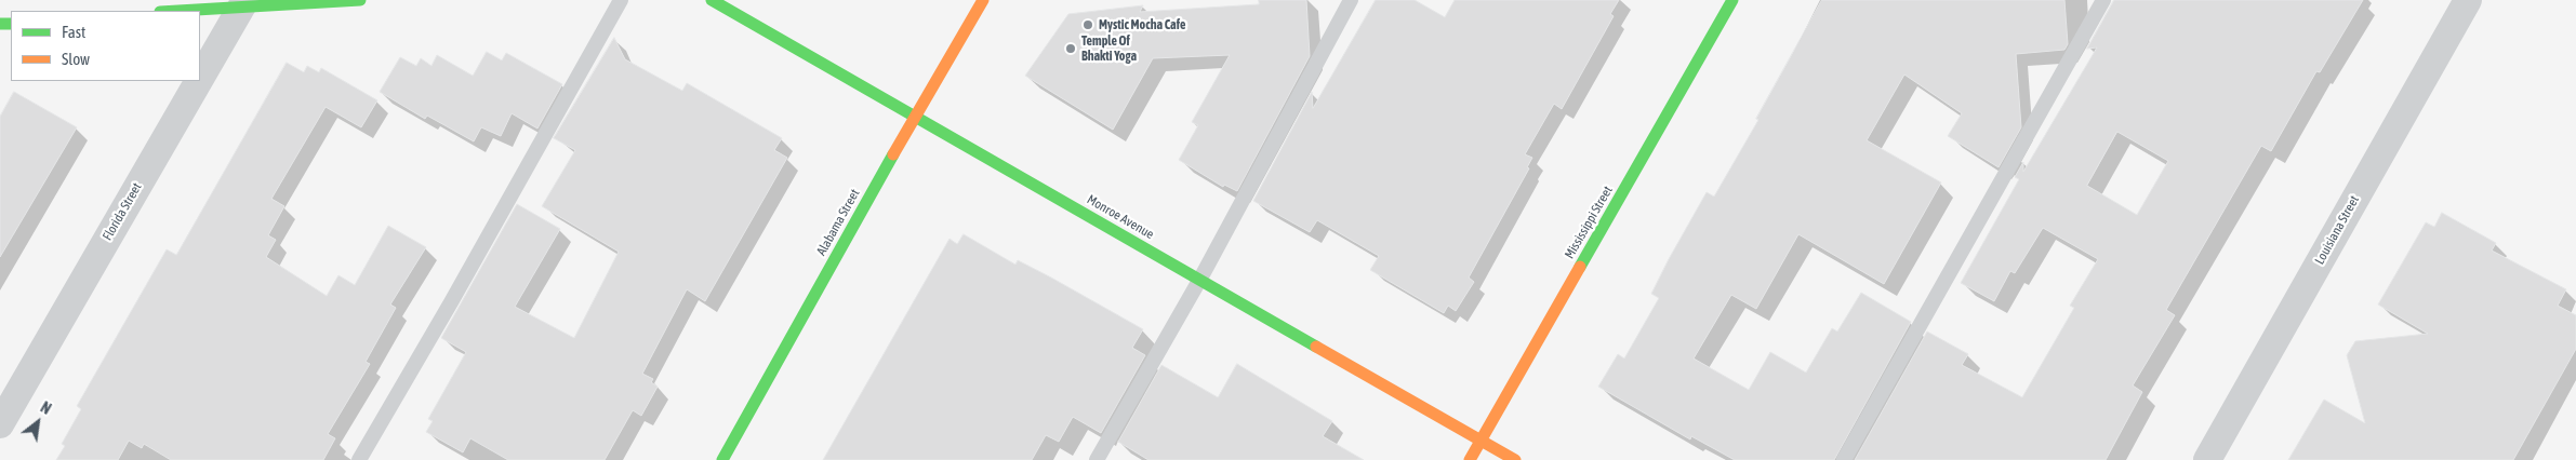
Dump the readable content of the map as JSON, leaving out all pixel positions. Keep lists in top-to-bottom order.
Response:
{
  "streets": {
    "street": [
      "Florida Street",
      "Monroe Avenue",
      "Alabama Street",
      "Mississippi Street",
      "Louisiana Street"
    ]
  },
  "crossings": [
    ["Monroe Avenue", "Alabama Street"],
    ["Monroe Avenue", "Mississippi Street"]
  ],
  "places": ["Mystic Mocha Cafe", "Temple Of Bhakti Yoga"],
  "legend": ["Fast", "Slow"],
  "north": "top right"
}
